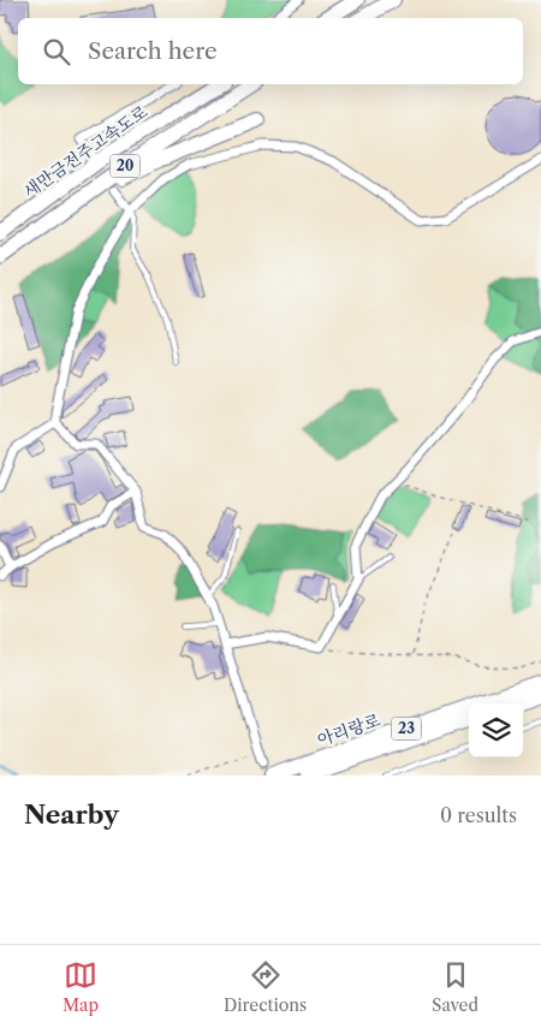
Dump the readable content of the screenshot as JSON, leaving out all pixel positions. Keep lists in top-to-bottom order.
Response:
{
  "streets": {
    "highway": [
      "새만금전주고속도로",
      "20",
      "23",
      "아리랑로"
    ]
  },
  "page": {
    "search": "Search here",
    "heading": ["Nearby", "0 results"],
    "nav": ["Map", "Directions", "Saved"]
  }
}
